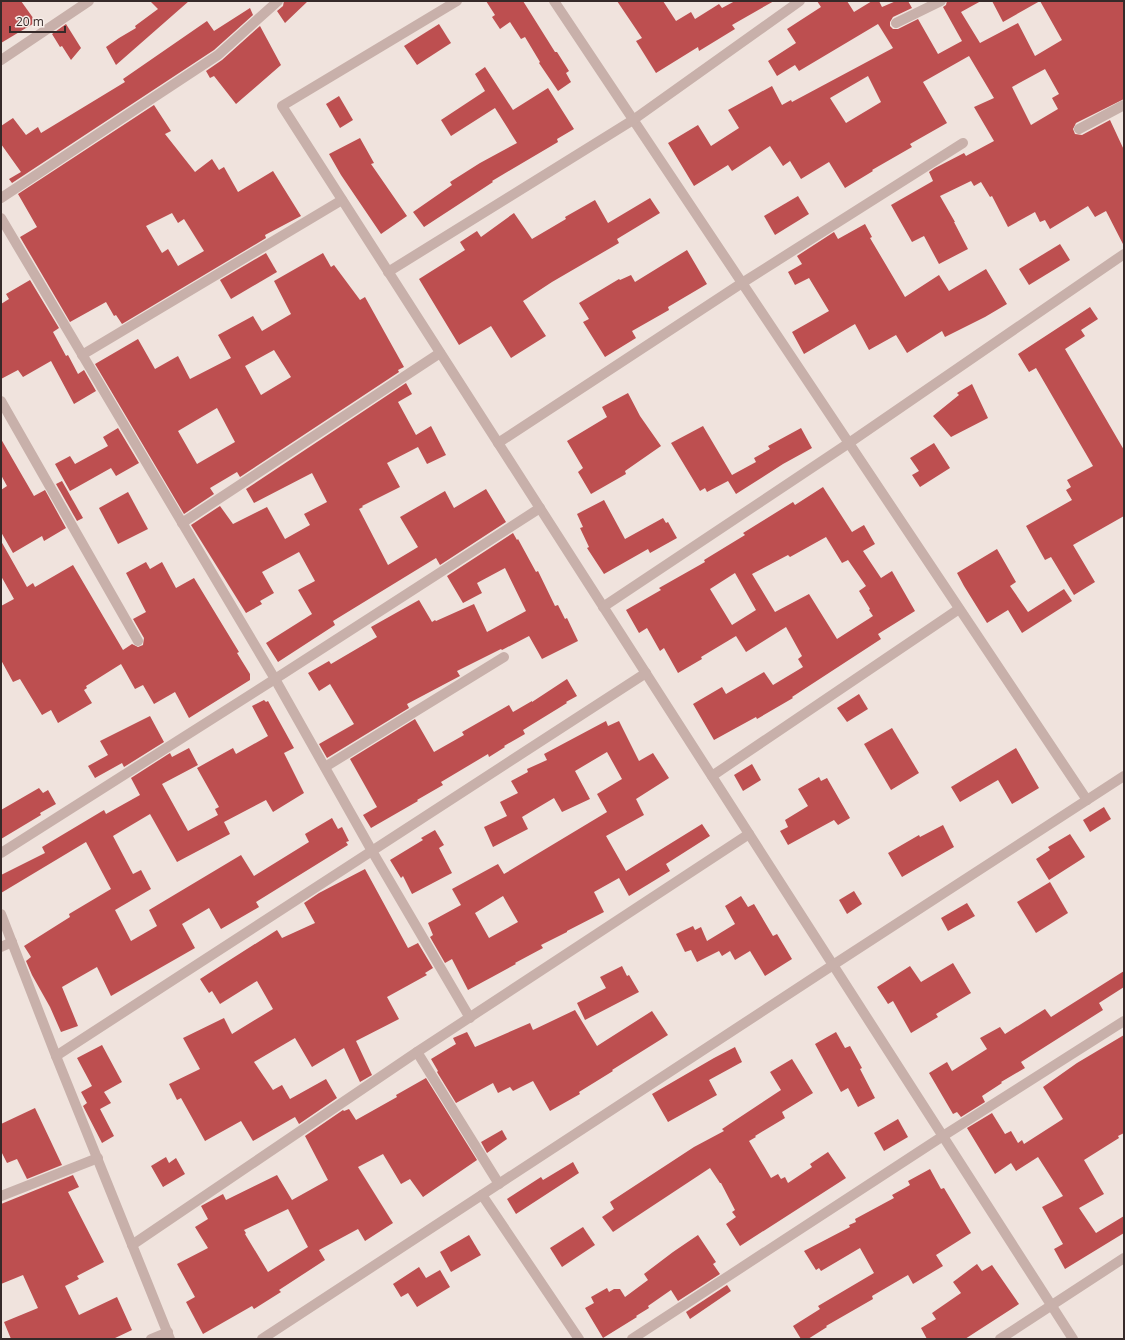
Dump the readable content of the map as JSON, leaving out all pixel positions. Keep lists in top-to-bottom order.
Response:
{
  "scale_bar": "20 m"
}
